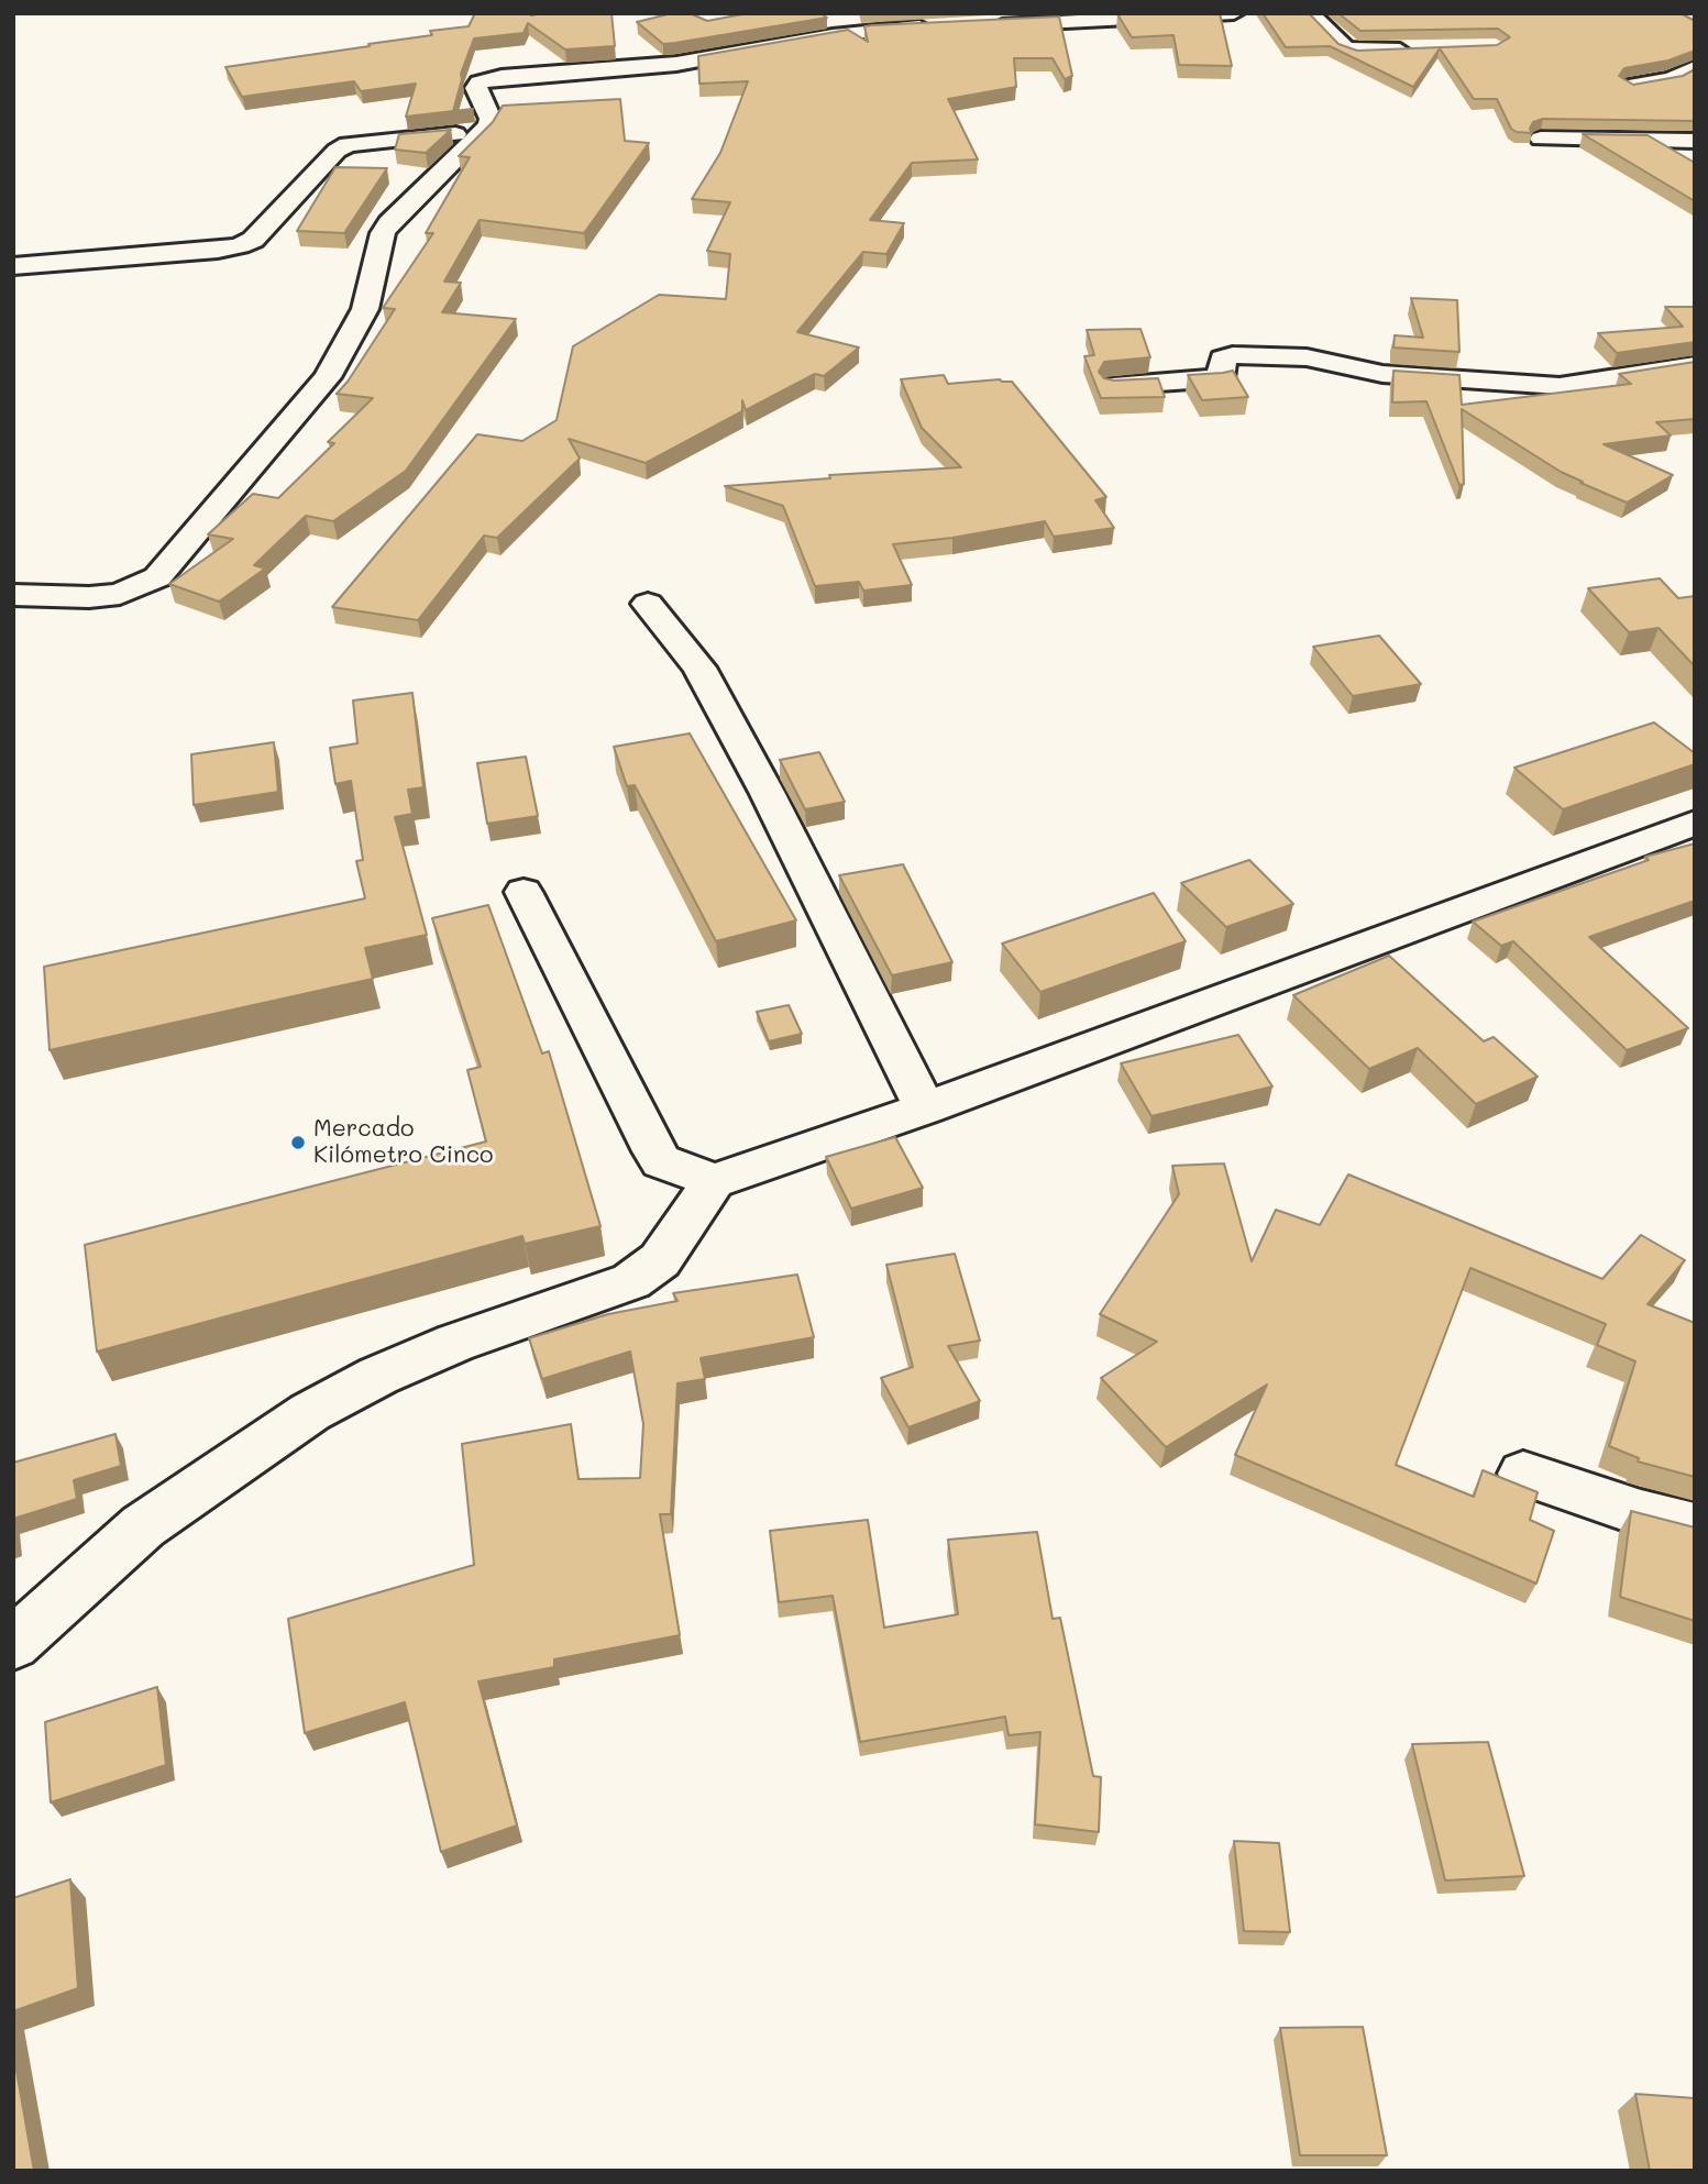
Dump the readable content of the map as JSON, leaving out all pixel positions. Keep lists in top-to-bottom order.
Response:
{
  "places": ["Mercado Kilómetro Cinco"]
}
